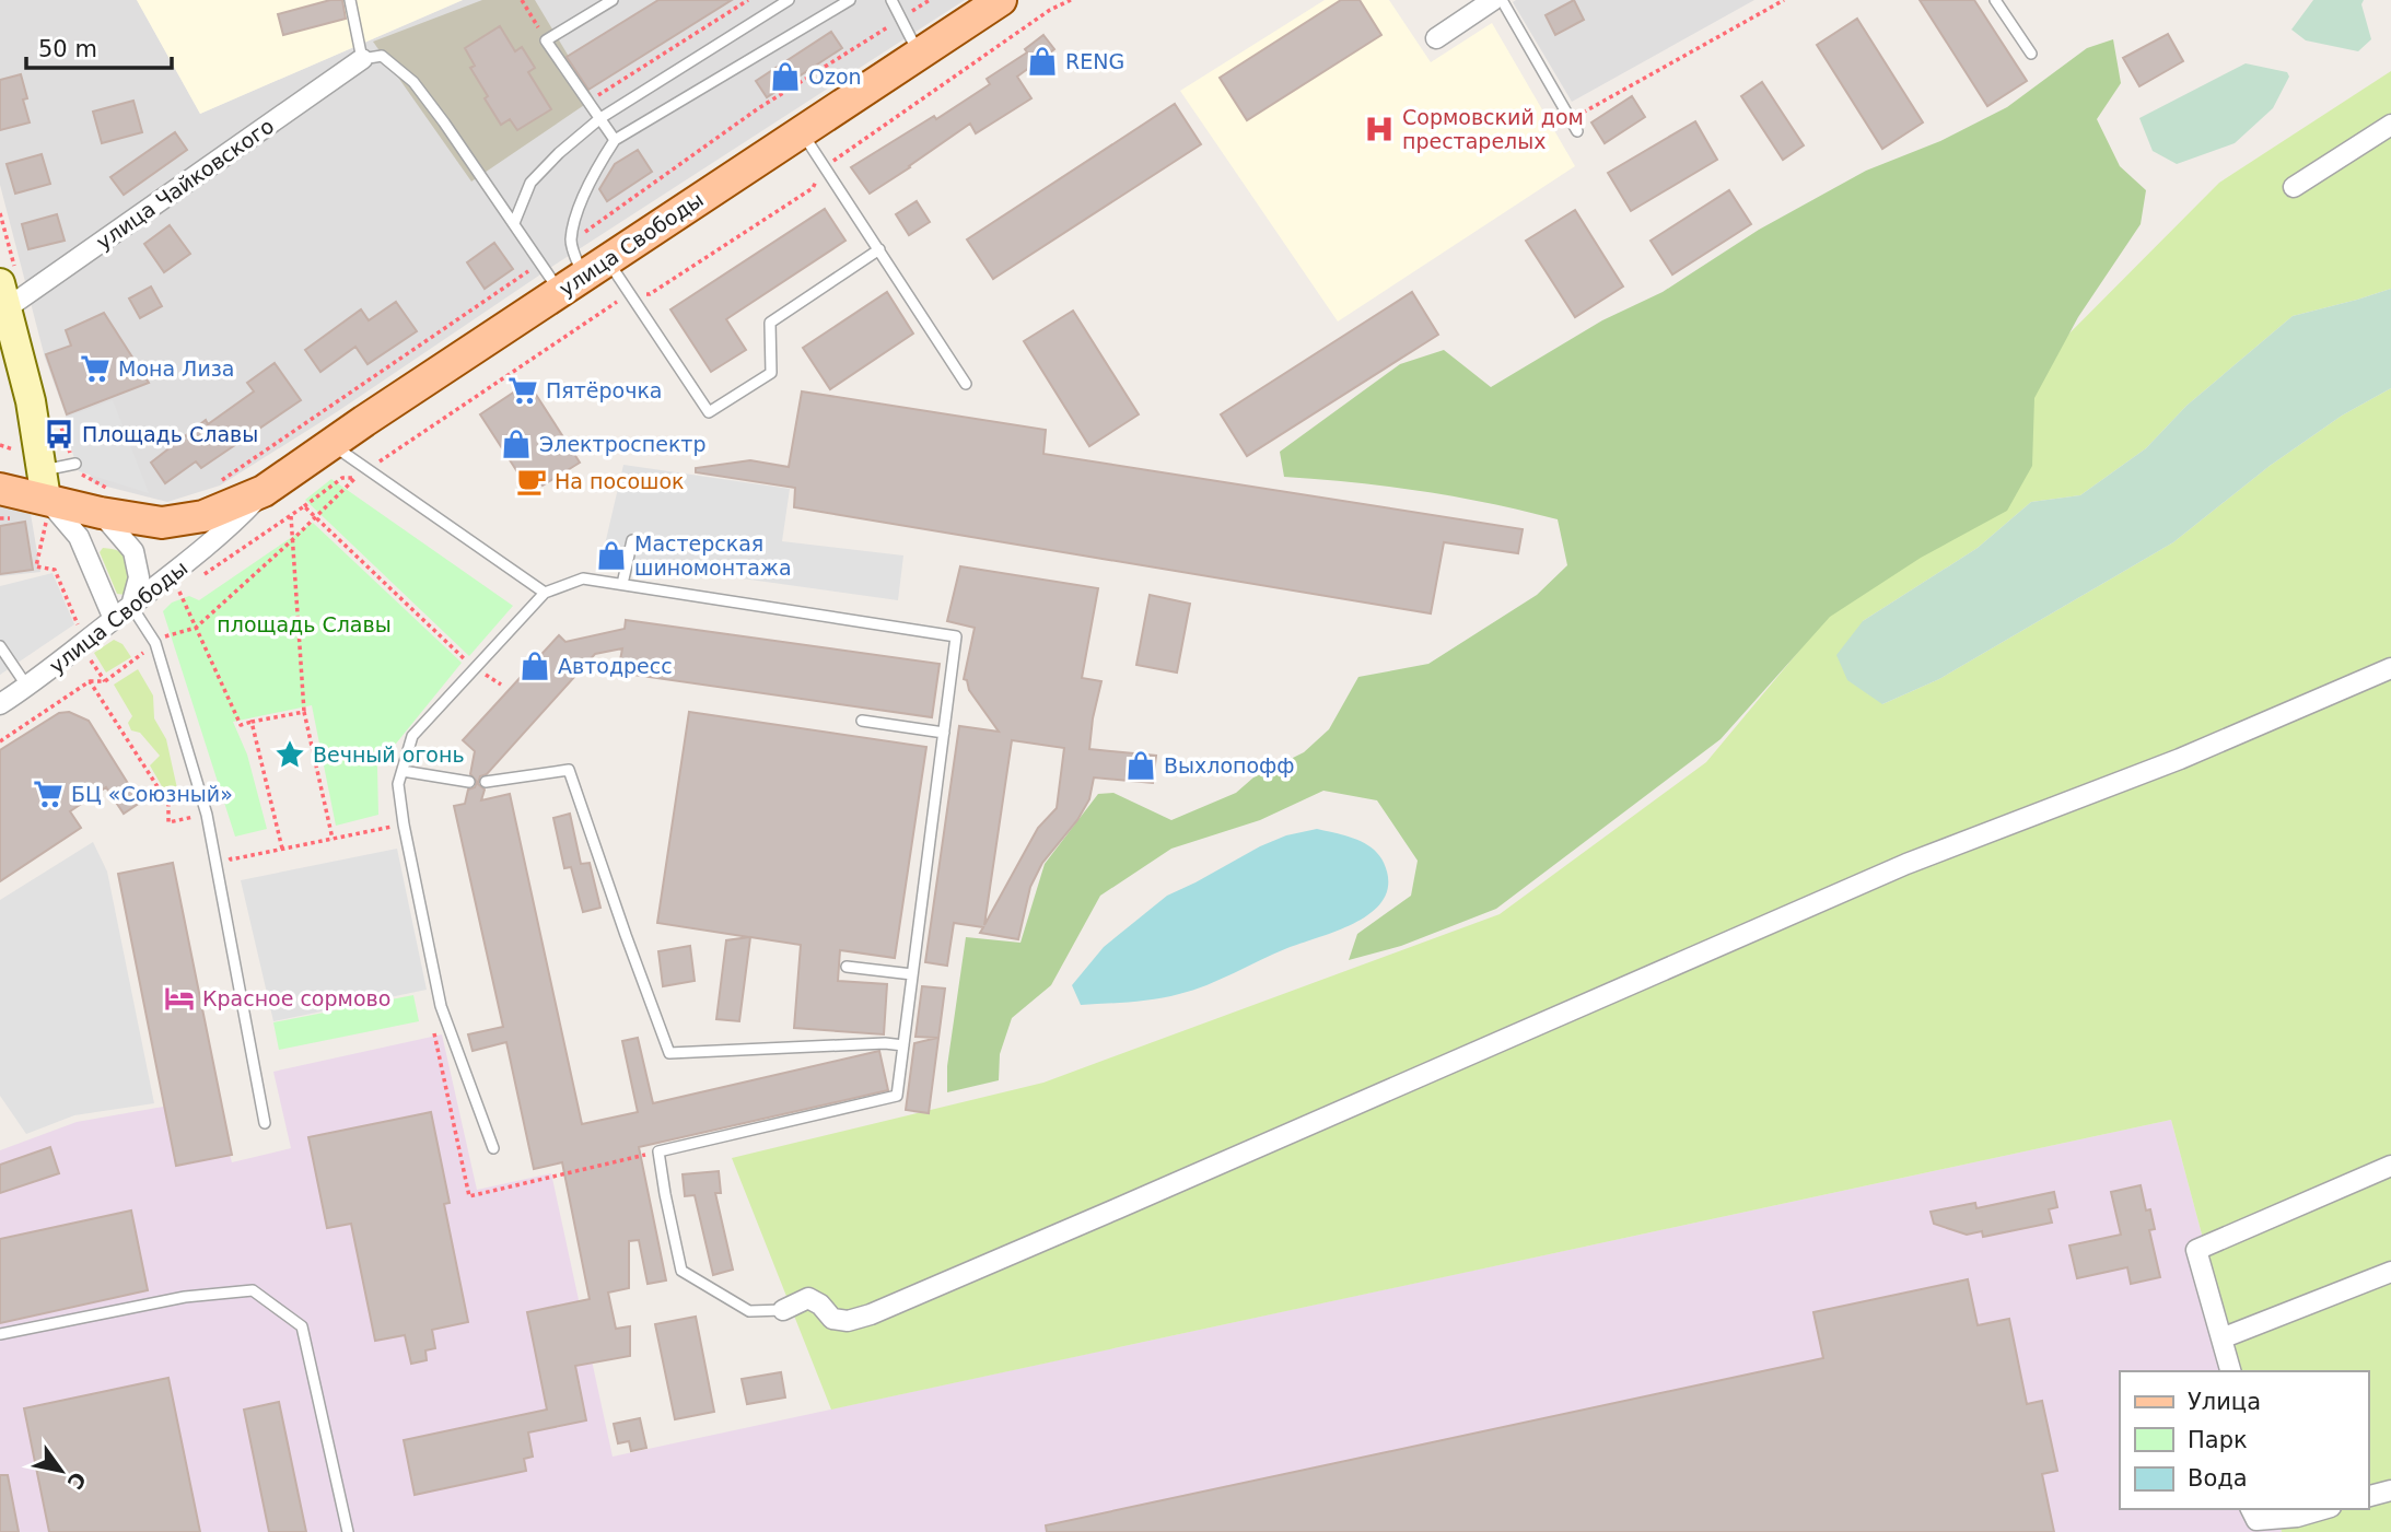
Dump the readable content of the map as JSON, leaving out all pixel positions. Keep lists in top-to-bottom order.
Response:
{
  "streets": {
    "main road": ["улица Свободы"],
    "street": ["улица Чайковского"]
  },
  "parks": ["площадь Славы"],
  "places": {
    "shop": [
      "RENG",
      "Ozon",
      "Электроспектр",
      "Мастерская шиномонтажа",
      "Автодресс",
      "Выхлопофф"
    ],
    "hospital": ["Сормовский дом престарелых"],
    "supermarket": ["Мона Лиза", "Пятёрочка", "БЦ «Союзный»"],
    "bus stop": ["Площадь Славы"],
    "cafe": ["На посошок"],
    "place": ["Вечный огонь"],
    "hotel": ["Красное сормово"]
  },
  "legend": ["Улица", "Парк", "Вода"],
  "scale_bar": "50 m",
  "north": "bottom right"
}
